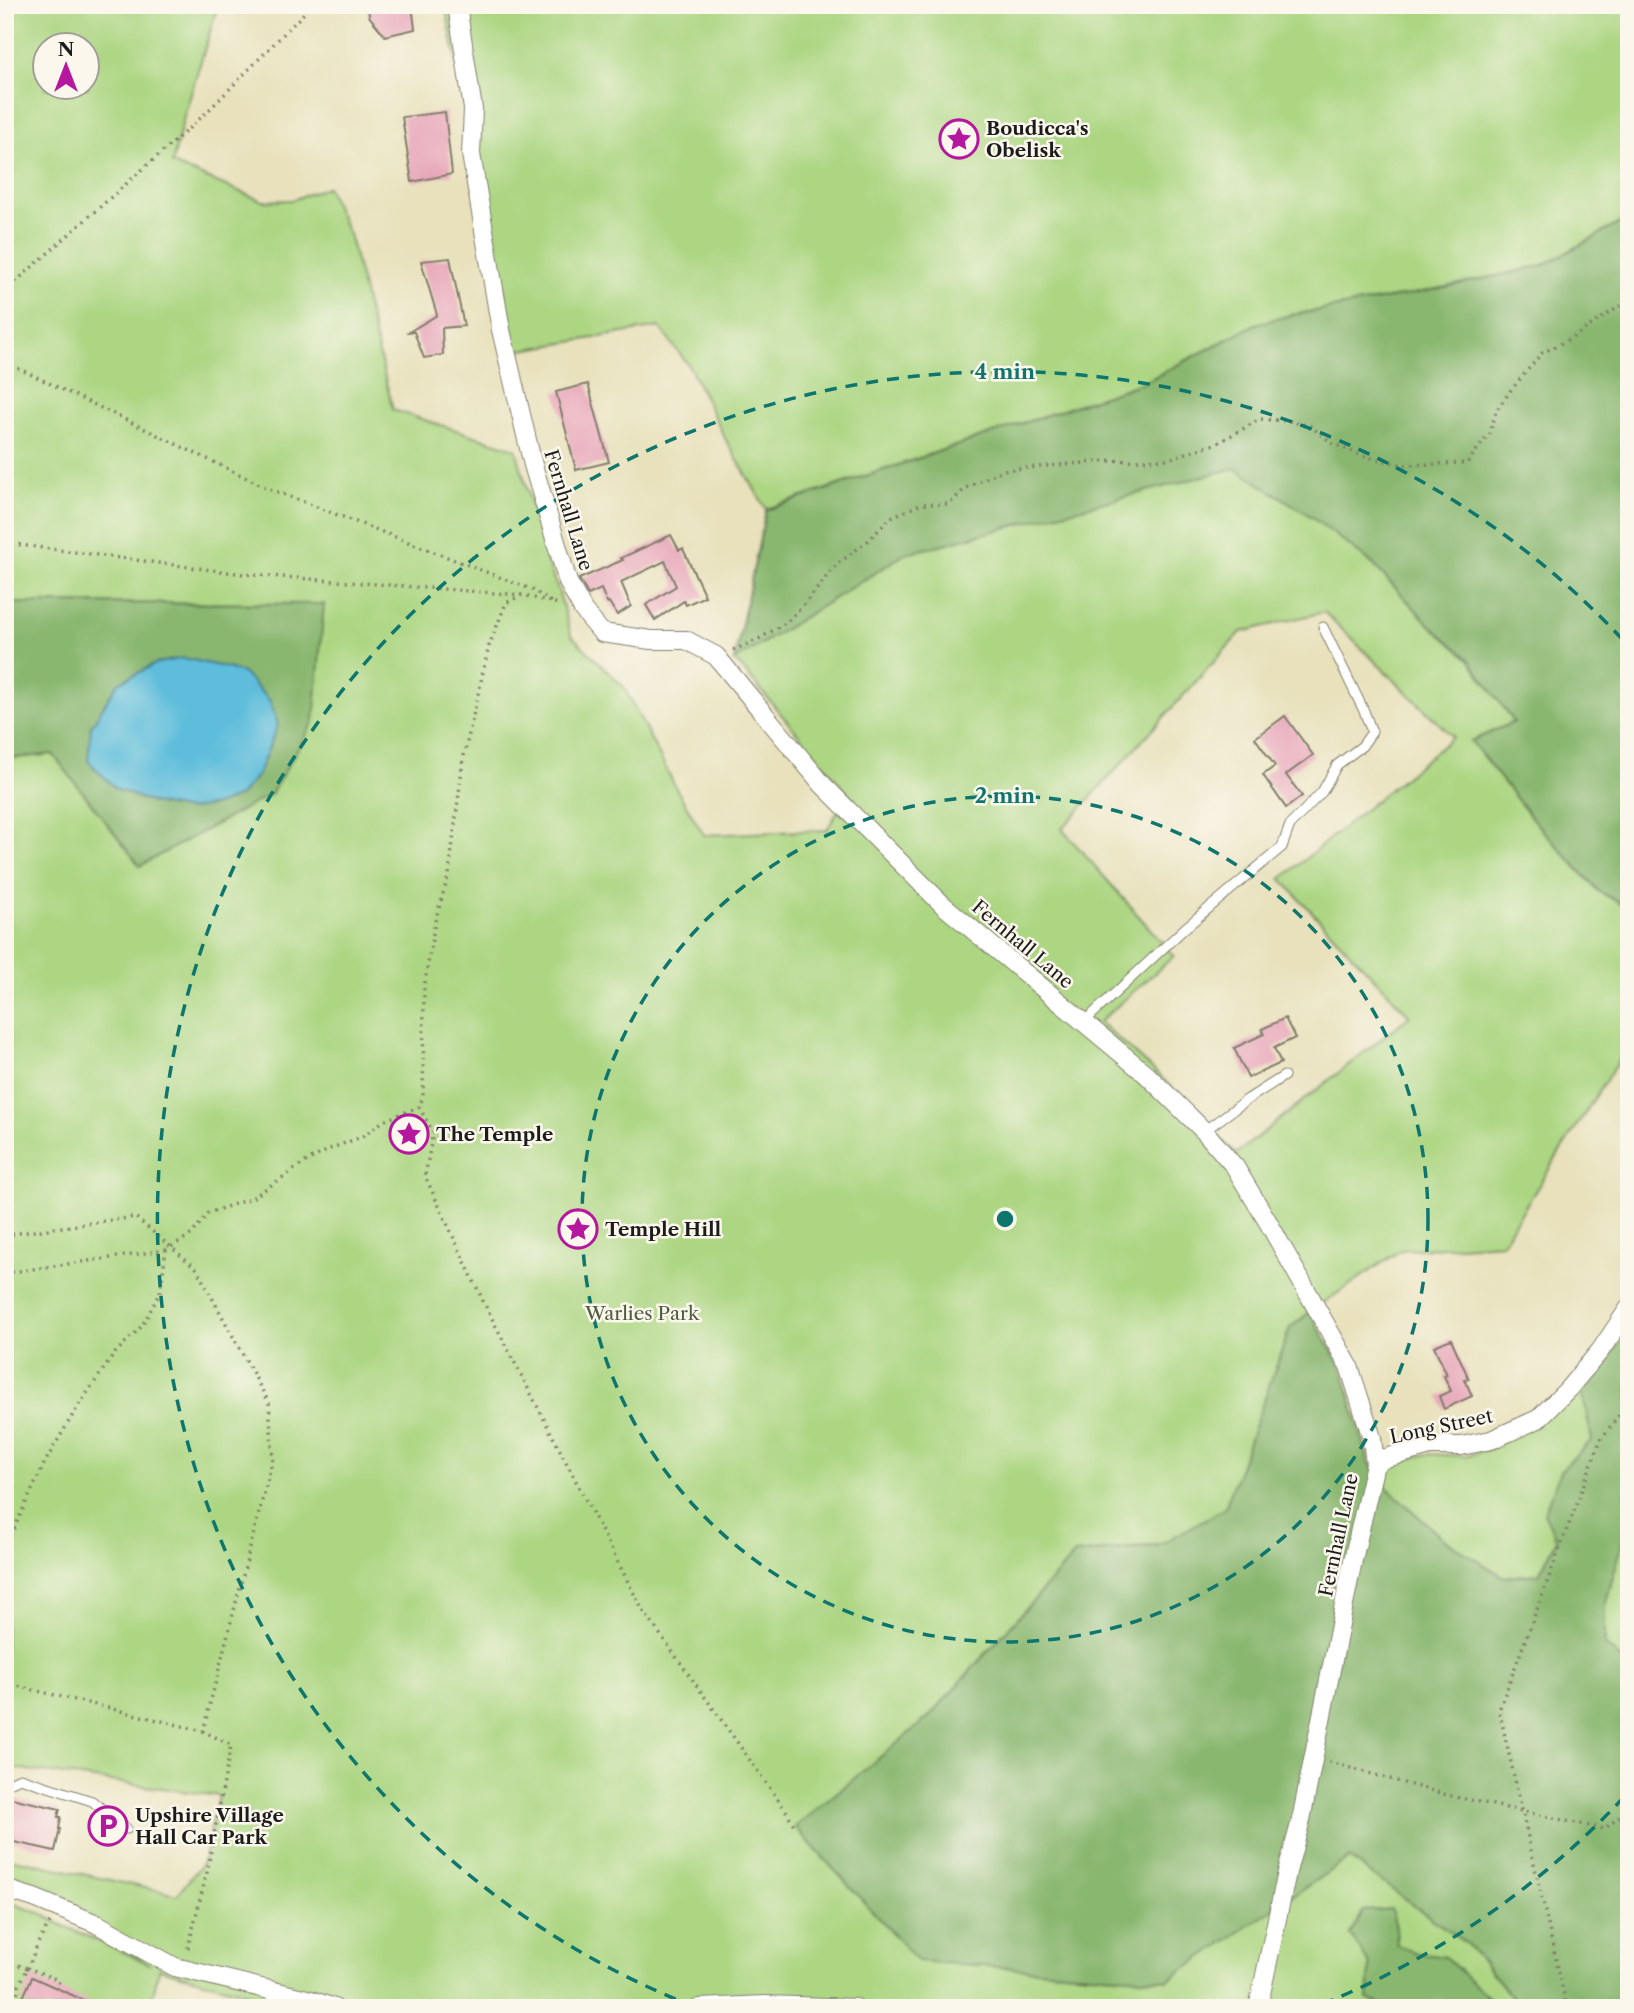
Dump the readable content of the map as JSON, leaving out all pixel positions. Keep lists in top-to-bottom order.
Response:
{
  "streets": {
    "street": ["Fernhall Lane", "Long Street"]
  },
  "crossings": [
    ["Fernhall Lane", "Long Street"]
  ],
  "parks": ["Warlies Park"],
  "places": {
    "place": ["Boudicca's Obelisk", "The Temple", "Temple Hill"],
    "parking": ["Upshire Village Hall Car Park"]
  },
  "north": "top",
  "rings": ["4 min", "2 min"]
}
